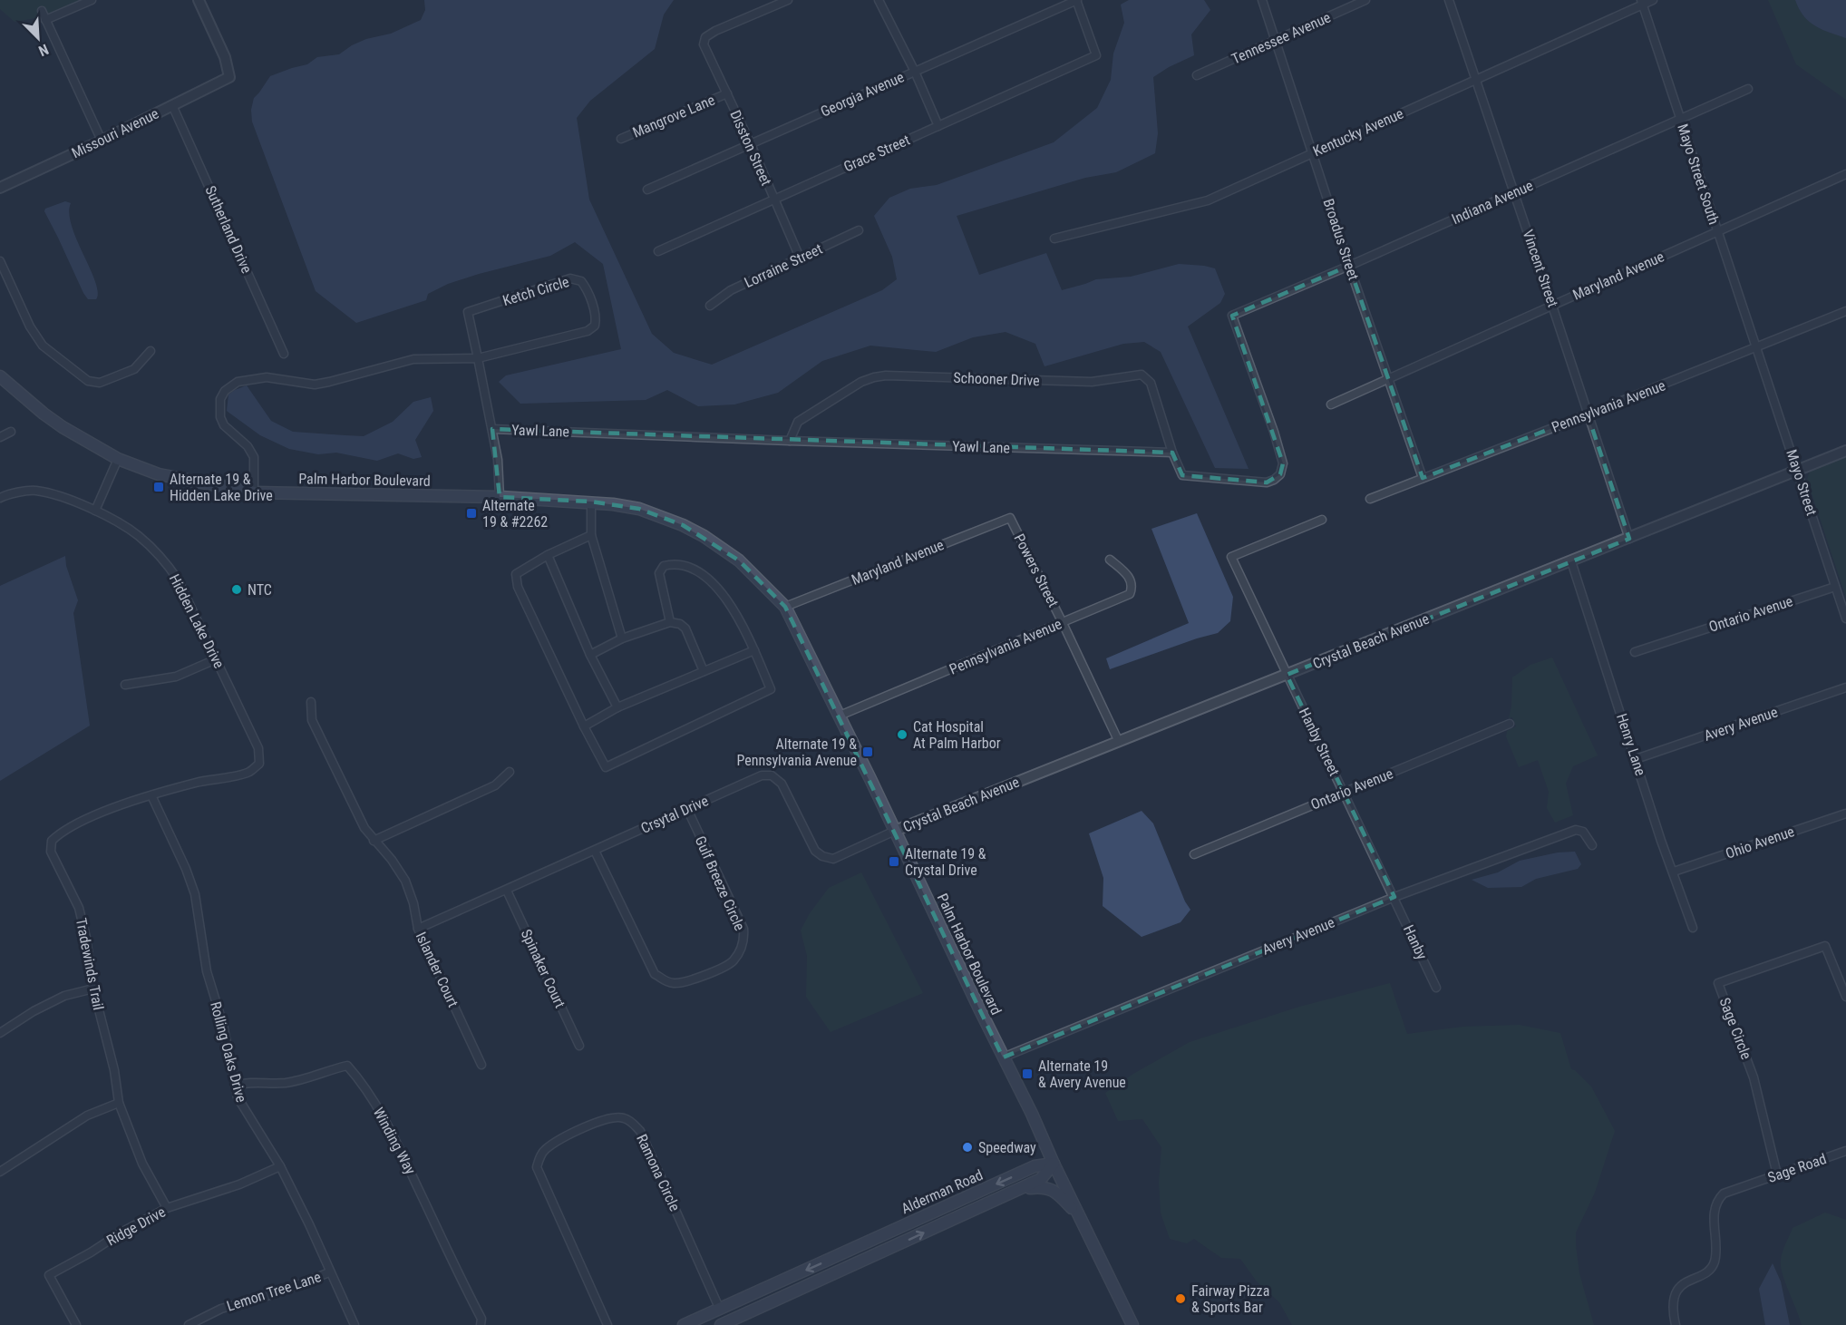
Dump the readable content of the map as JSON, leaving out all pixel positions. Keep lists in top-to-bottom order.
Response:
{
  "streets": {
    "main road": ["Palm Harbor Boulevard", "Alderman Road"],
    "street": [
      "Tennessee Avenue",
      "Georgia Avenue",
      "Mangrove Lane",
      "Kentucky Avenue",
      "Missouri Avenue",
      "Disston Street",
      "Grace Street",
      "Mayo Street South",
      "Indiana Avenue",
      "Sutherland Drive",
      "Broadus Street",
      "Lorraine Street",
      "Vincent Street",
      "Maryland Avenue",
      "Ketch Circle",
      "Schooner Drive",
      "Pennsylvania Avenue",
      "Yawl Lane",
      "Mayo Street",
      "Powers Street",
      "Ontario Avenue",
      "Hidden Lake Drive",
      "Crystal Beach Avenue",
      "Avery Avenue",
      "Hanby Street",
      "Henry Lane",
      "Crsytal Drive",
      "Ohio Avenue",
      "Gulf Breeze Circle",
      "Hanby",
      "Tradewinds Trail",
      "Spinaker Court",
      "Islander Court",
      "Sage Circle",
      "Rolling Oaks Drive",
      "Winding Way",
      "Sage Road",
      "Ramona Circle",
      "Ridge Drive",
      "Lemon Tree Lane"
    ]
  },
  "crossings": [
    ["Tennessee Avenue", "Broadus Street"],
    ["Georgia Avenue", "Disston Street"],
    ["Georgia Avenue", "Grace Street"],
    ["Mangrove Lane", "Disston Street"],
    ["Kentucky Avenue", "Mayo Street South"],
    ["Kentucky Avenue", "Broadus Street"],
    ["Kentucky Avenue", "Vincent Street"],
    ["Missouri Avenue", "Sutherland Drive"],
    ["Disston Street", "Grace Street"],
    ["Disston Street", "Lorraine Street"],
    ["Mayo Street South", "Indiana Avenue"],
    ["Mayo Street South", "Maryland Avenue"],
    ["Mayo Street South", "Pennsylvania Avenue"],
    ["Mayo Street South", "Mayo Street"],
    ["Indiana Avenue", "Broadus Street"],
    ["Indiana Avenue", "Vincent Street"],
    ["Indiana Avenue", "Schooner Drive"],
    ["Indiana Avenue", "Yawl Lane"],
    ["Broadus Street", "Maryland Avenue"],
    ["Broadus Street", "Pennsylvania Avenue"],
    ["Vincent Street", "Maryland Avenue"],
    ["Vincent Street", "Pennsylvania Avenue"],
    ["Vincent Street", "Crystal Beach Avenue"],
    ["Maryland Avenue", "Palm Harbor Boulevard"],
    ["Maryland Avenue", "Powers Street"],
    ["Ketch Circle", "Yawl Lane"],
    ["Ketch Circle", "Palm Harbor Boulevard"],
    ["Schooner Drive", "Yawl Lane"],
    ["Pennsylvania Avenue", "Palm Harbor Boulevard"],
    ["Pennsylvania Avenue", "Mayo Street"],
    ["Pennsylvania Avenue", "Powers Street"],
    ["Palm Harbor Boulevard", "Crystal Beach Avenue"],
    ["Palm Harbor Boulevard", "Avery Avenue"],
    ["Palm Harbor Boulevard", "Crsytal Drive"],
    ["Palm Harbor Boulevard", "Alderman Road"],
    ["Mayo Street", "Ontario Avenue"],
    ["Mayo Street", "Crystal Beach Avenue"],
    ["Powers Street", "Crystal Beach Avenue"],
    ["Ontario Avenue", "Hanby Street"],
    ["Hidden Lake Drive", "Tradewinds Trail"],
    ["Crystal Beach Avenue", "Hanby Street"],
    ["Crystal Beach Avenue", "Henry Lane"],
    ["Crystal Beach Avenue", "Crsytal Drive"],
    ["Avery Avenue", "Hanby Street"],
    ["Avery Avenue", "Henry Lane"],
    ["Avery Avenue", "Hanby"],
    ["Hanby Street", "Hanby"],
    ["Henry Lane", "Ohio Avenue"],
    ["Crsytal Drive", "Gulf Breeze Circle"],
    ["Crsytal Drive", "Spinaker Court"],
    ["Crsytal Drive", "Islander Court"],
    ["Tradewinds Trail", "Rolling Oaks Drive"],
    ["Tradewinds Trail", "Ridge Drive"],
    ["Sage Circle", "Sage Road"],
    ["Rolling Oaks Drive", "Winding Way"],
    ["Rolling Oaks Drive", "Ridge Drive"],
    ["Rolling Oaks Drive", "Lemon Tree Lane"],
    ["Ramona Circle", "Alderman Road"]
  ],
  "places": {
    "transit": [
      "Alternate 19 & Hidden Lake Drive",
      "Alternate 19 & #2262",
      "Alternate 19 & Pennsylvania Avenue",
      "Alternate 19 & Crystal Drive",
      "Alternate 19 & Avery Avenue"
    ],
    "other": [
      "NTC",
      "Cat Hospital At Palm Harbor",
      "Speedway",
      "Fairway Pizza & Sports Bar"
    ]
  },
  "north": "bottom right"
}
